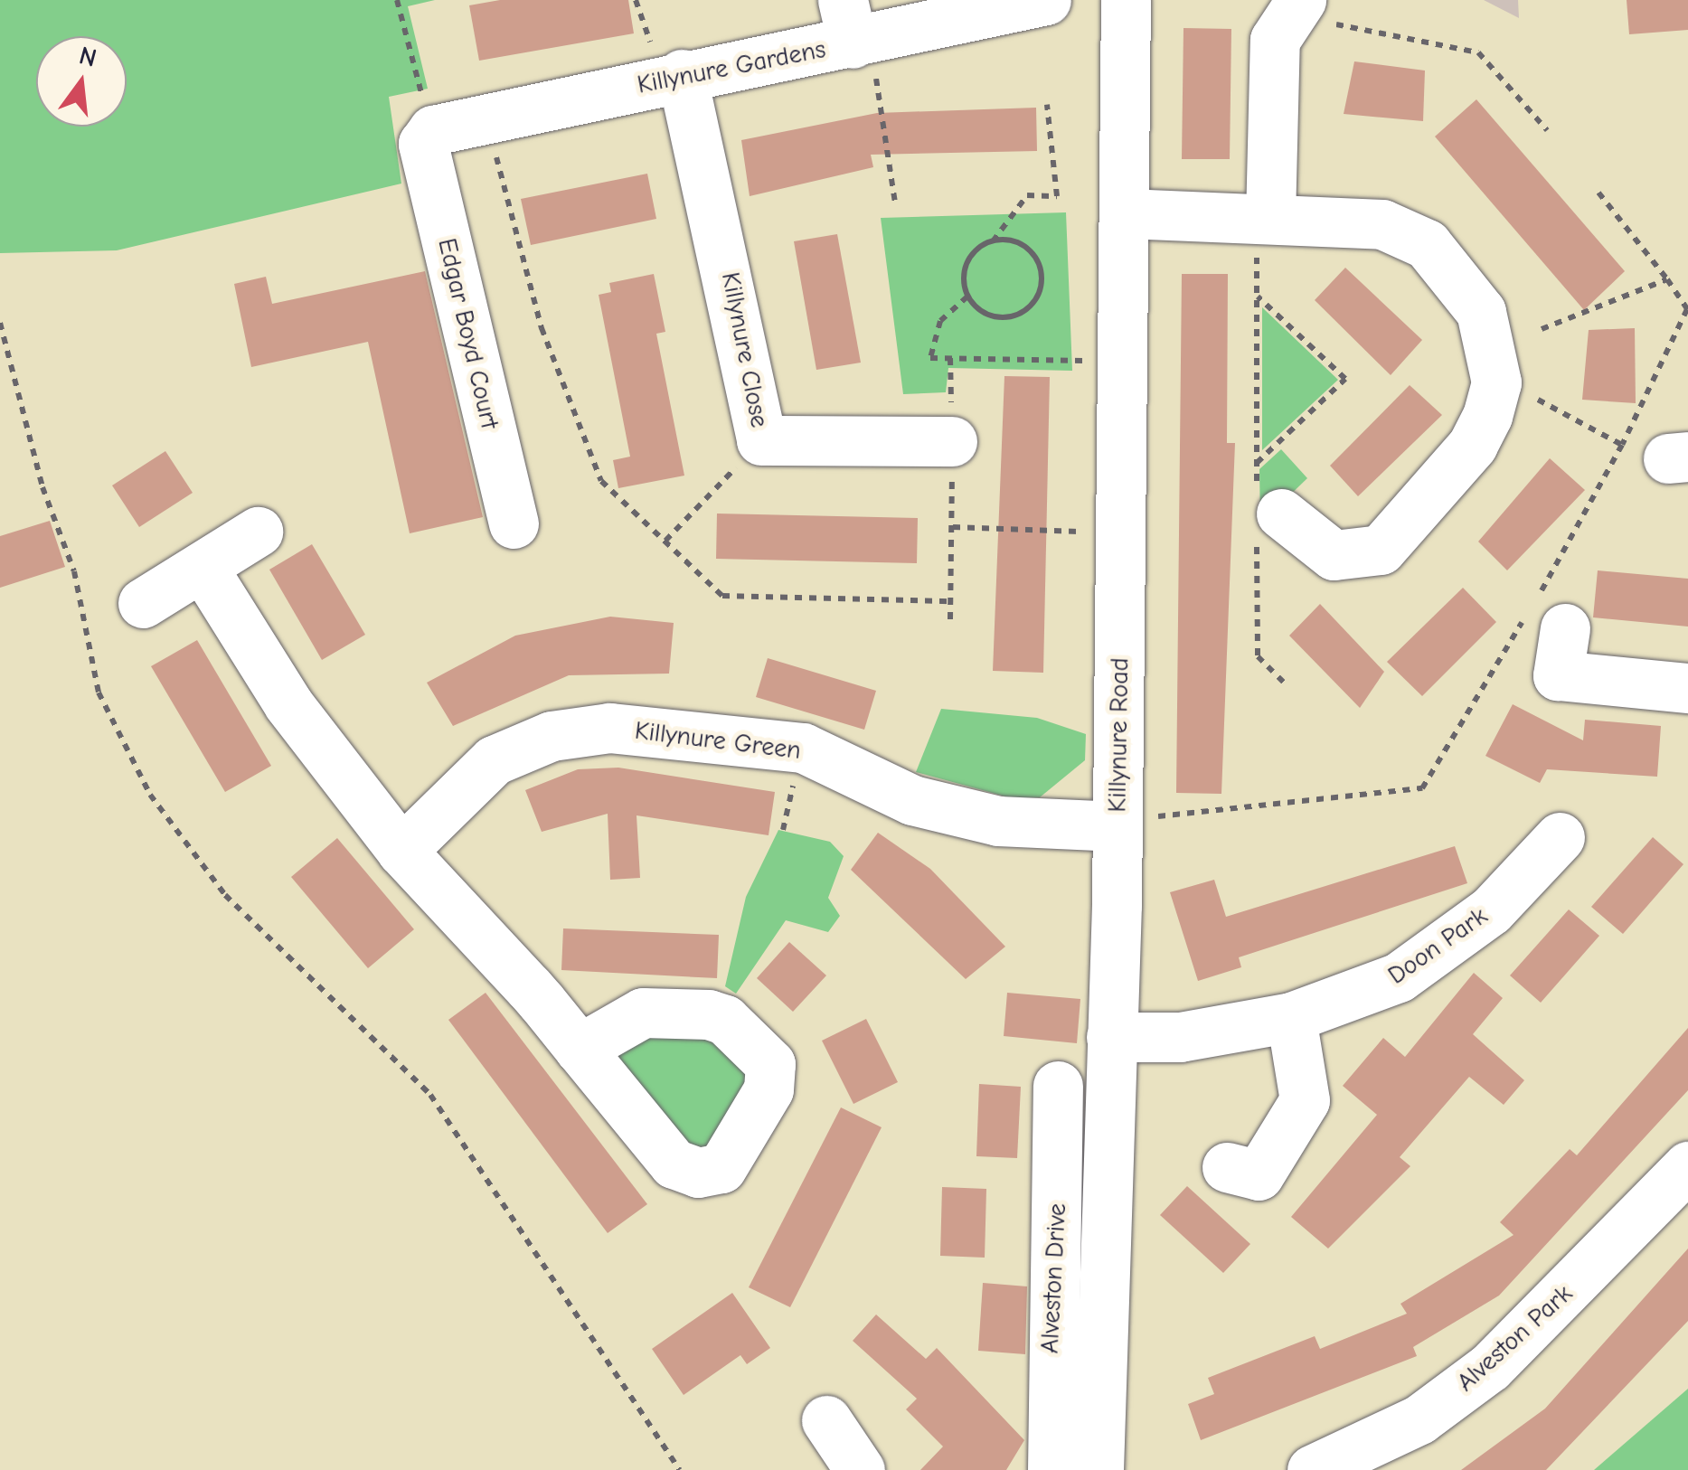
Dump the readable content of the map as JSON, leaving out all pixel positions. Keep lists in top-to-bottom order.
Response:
{
  "streets": {
    "street": [
      "Killynure Gardens",
      "Edgar Boyd Court",
      "Killynure Close",
      "Killynure Road",
      "Killynure Green",
      "Doon Park",
      "Alveston Drive",
      "Alveston Park"
    ]
  },
  "crossings": [
    ["Killynure Gardens", "Edgar Boyd Court"],
    ["Killynure Gardens", "Killynure Close"],
    ["Killynure Road", "Killynure Green"],
    ["Killynure Road", "Doon Park"]
  ],
  "north": "top"
}
